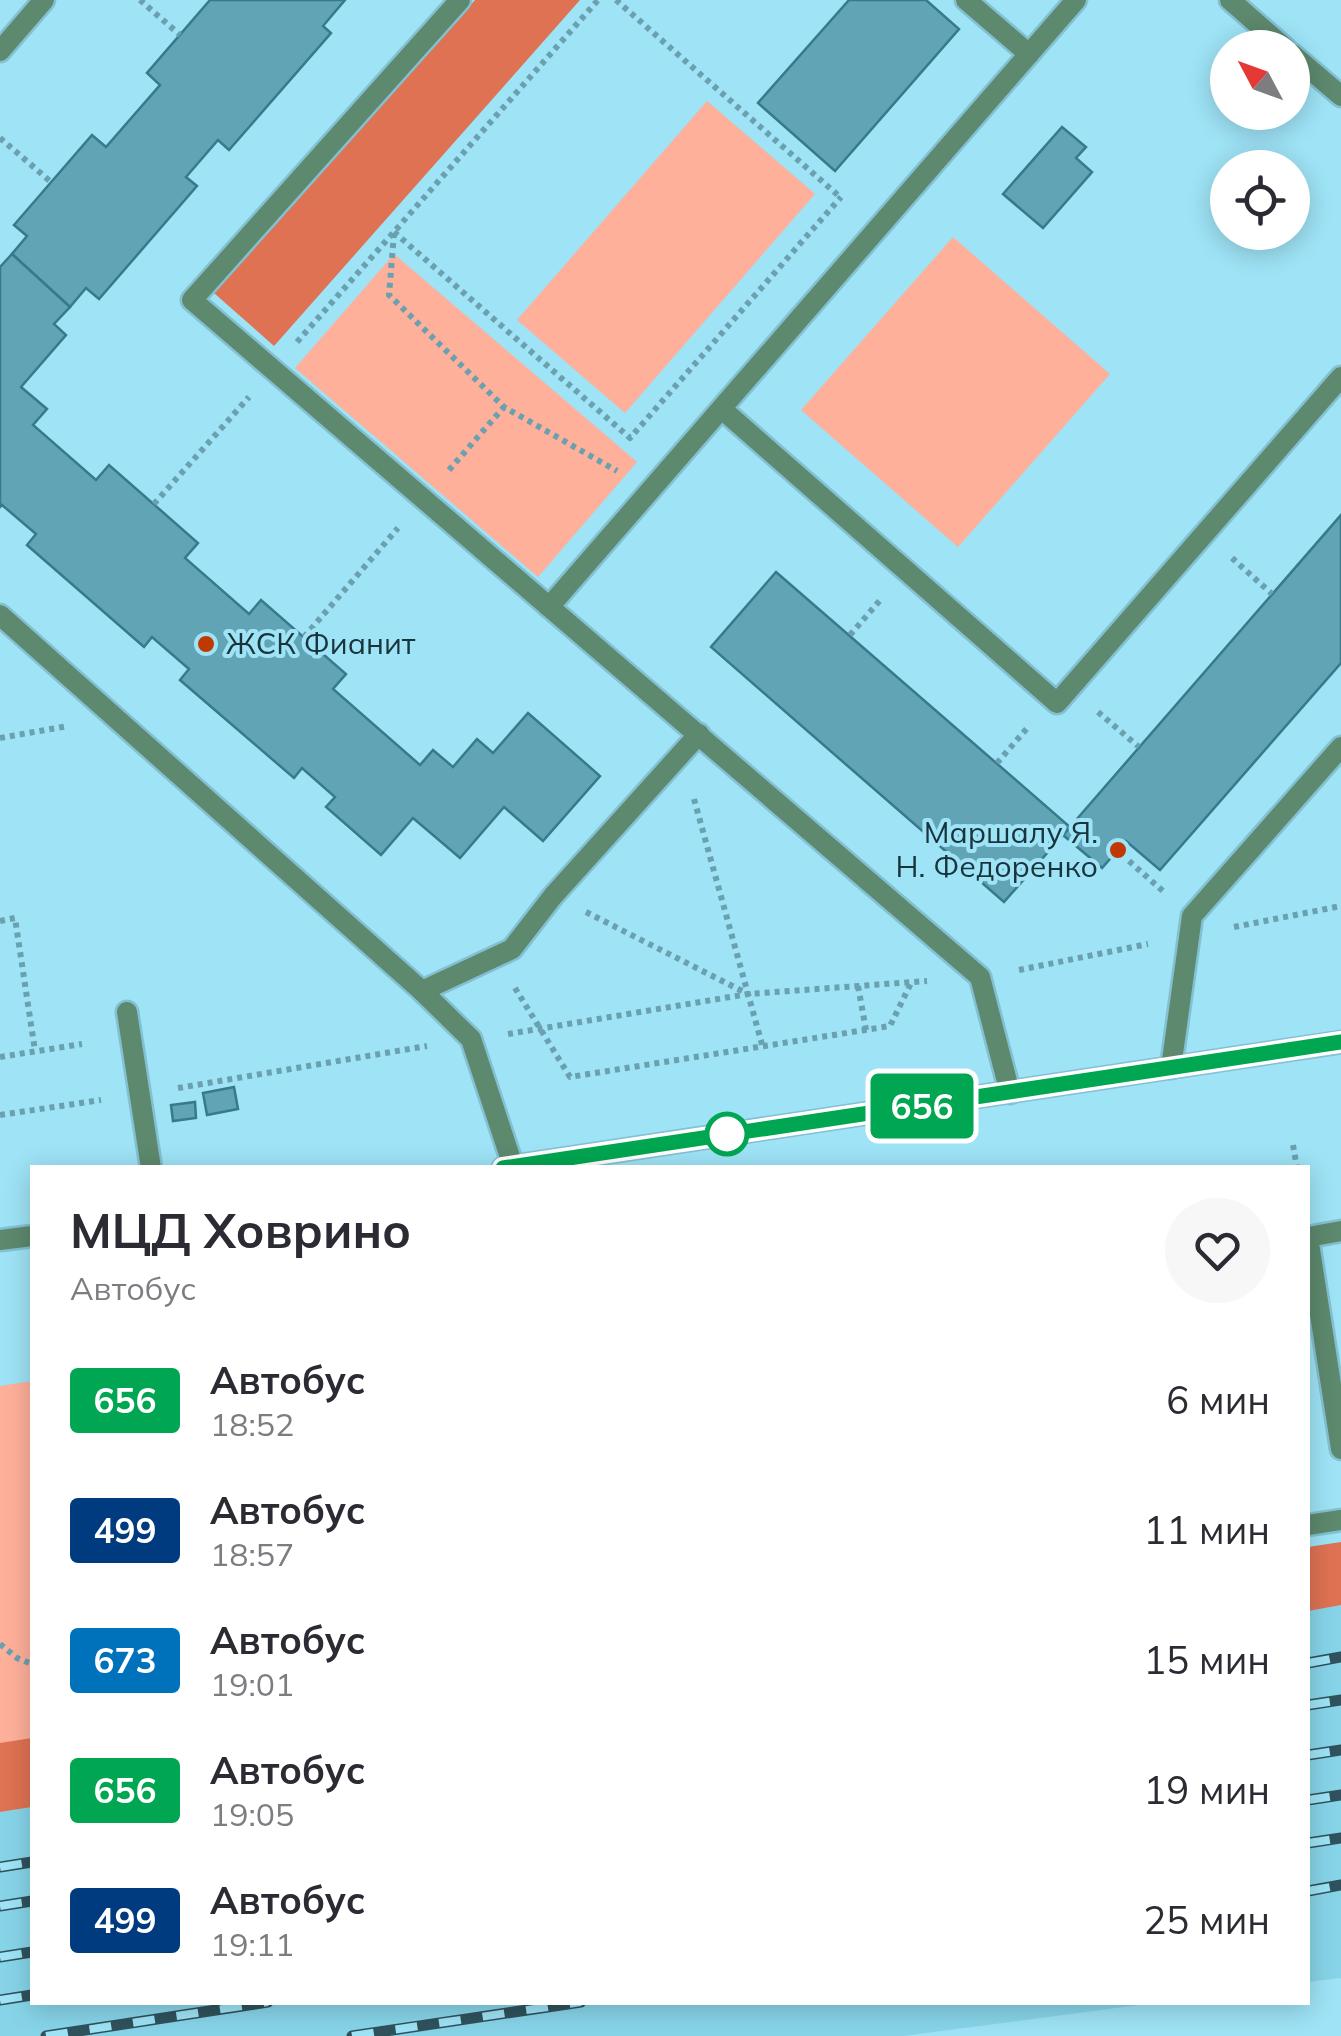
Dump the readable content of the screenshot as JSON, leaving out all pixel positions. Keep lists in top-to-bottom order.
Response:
{
  "places": ["ЖСК Фианит", "Маршалу Я. Н. Федоренко"],
  "lines": ["bus line 656"],
  "north": "top left",
  "page": {
    "on_map": "656",
    "heading": ["МЦД Ховрино", "Автобус"],
    "list": [
      {
        "mark": "656",
        "name": "Автобус",
        "note": "18:52",
        "value": "6 мин"
      },
      {
        "mark": "499",
        "name": "Автобус",
        "note": "18:57",
        "value": "11 мин"
      },
      {
        "mark": "673",
        "name": "Автобус",
        "note": "19:01",
        "value": "15 мин"
      },
      {
        "mark": "656",
        "name": "Автобус",
        "note": "19:05",
        "value": "19 мин"
      },
      {
        "mark": "499",
        "name": "Автобус",
        "note": "19:11",
        "value": "25 мин"
      }
    ]
  }
}
